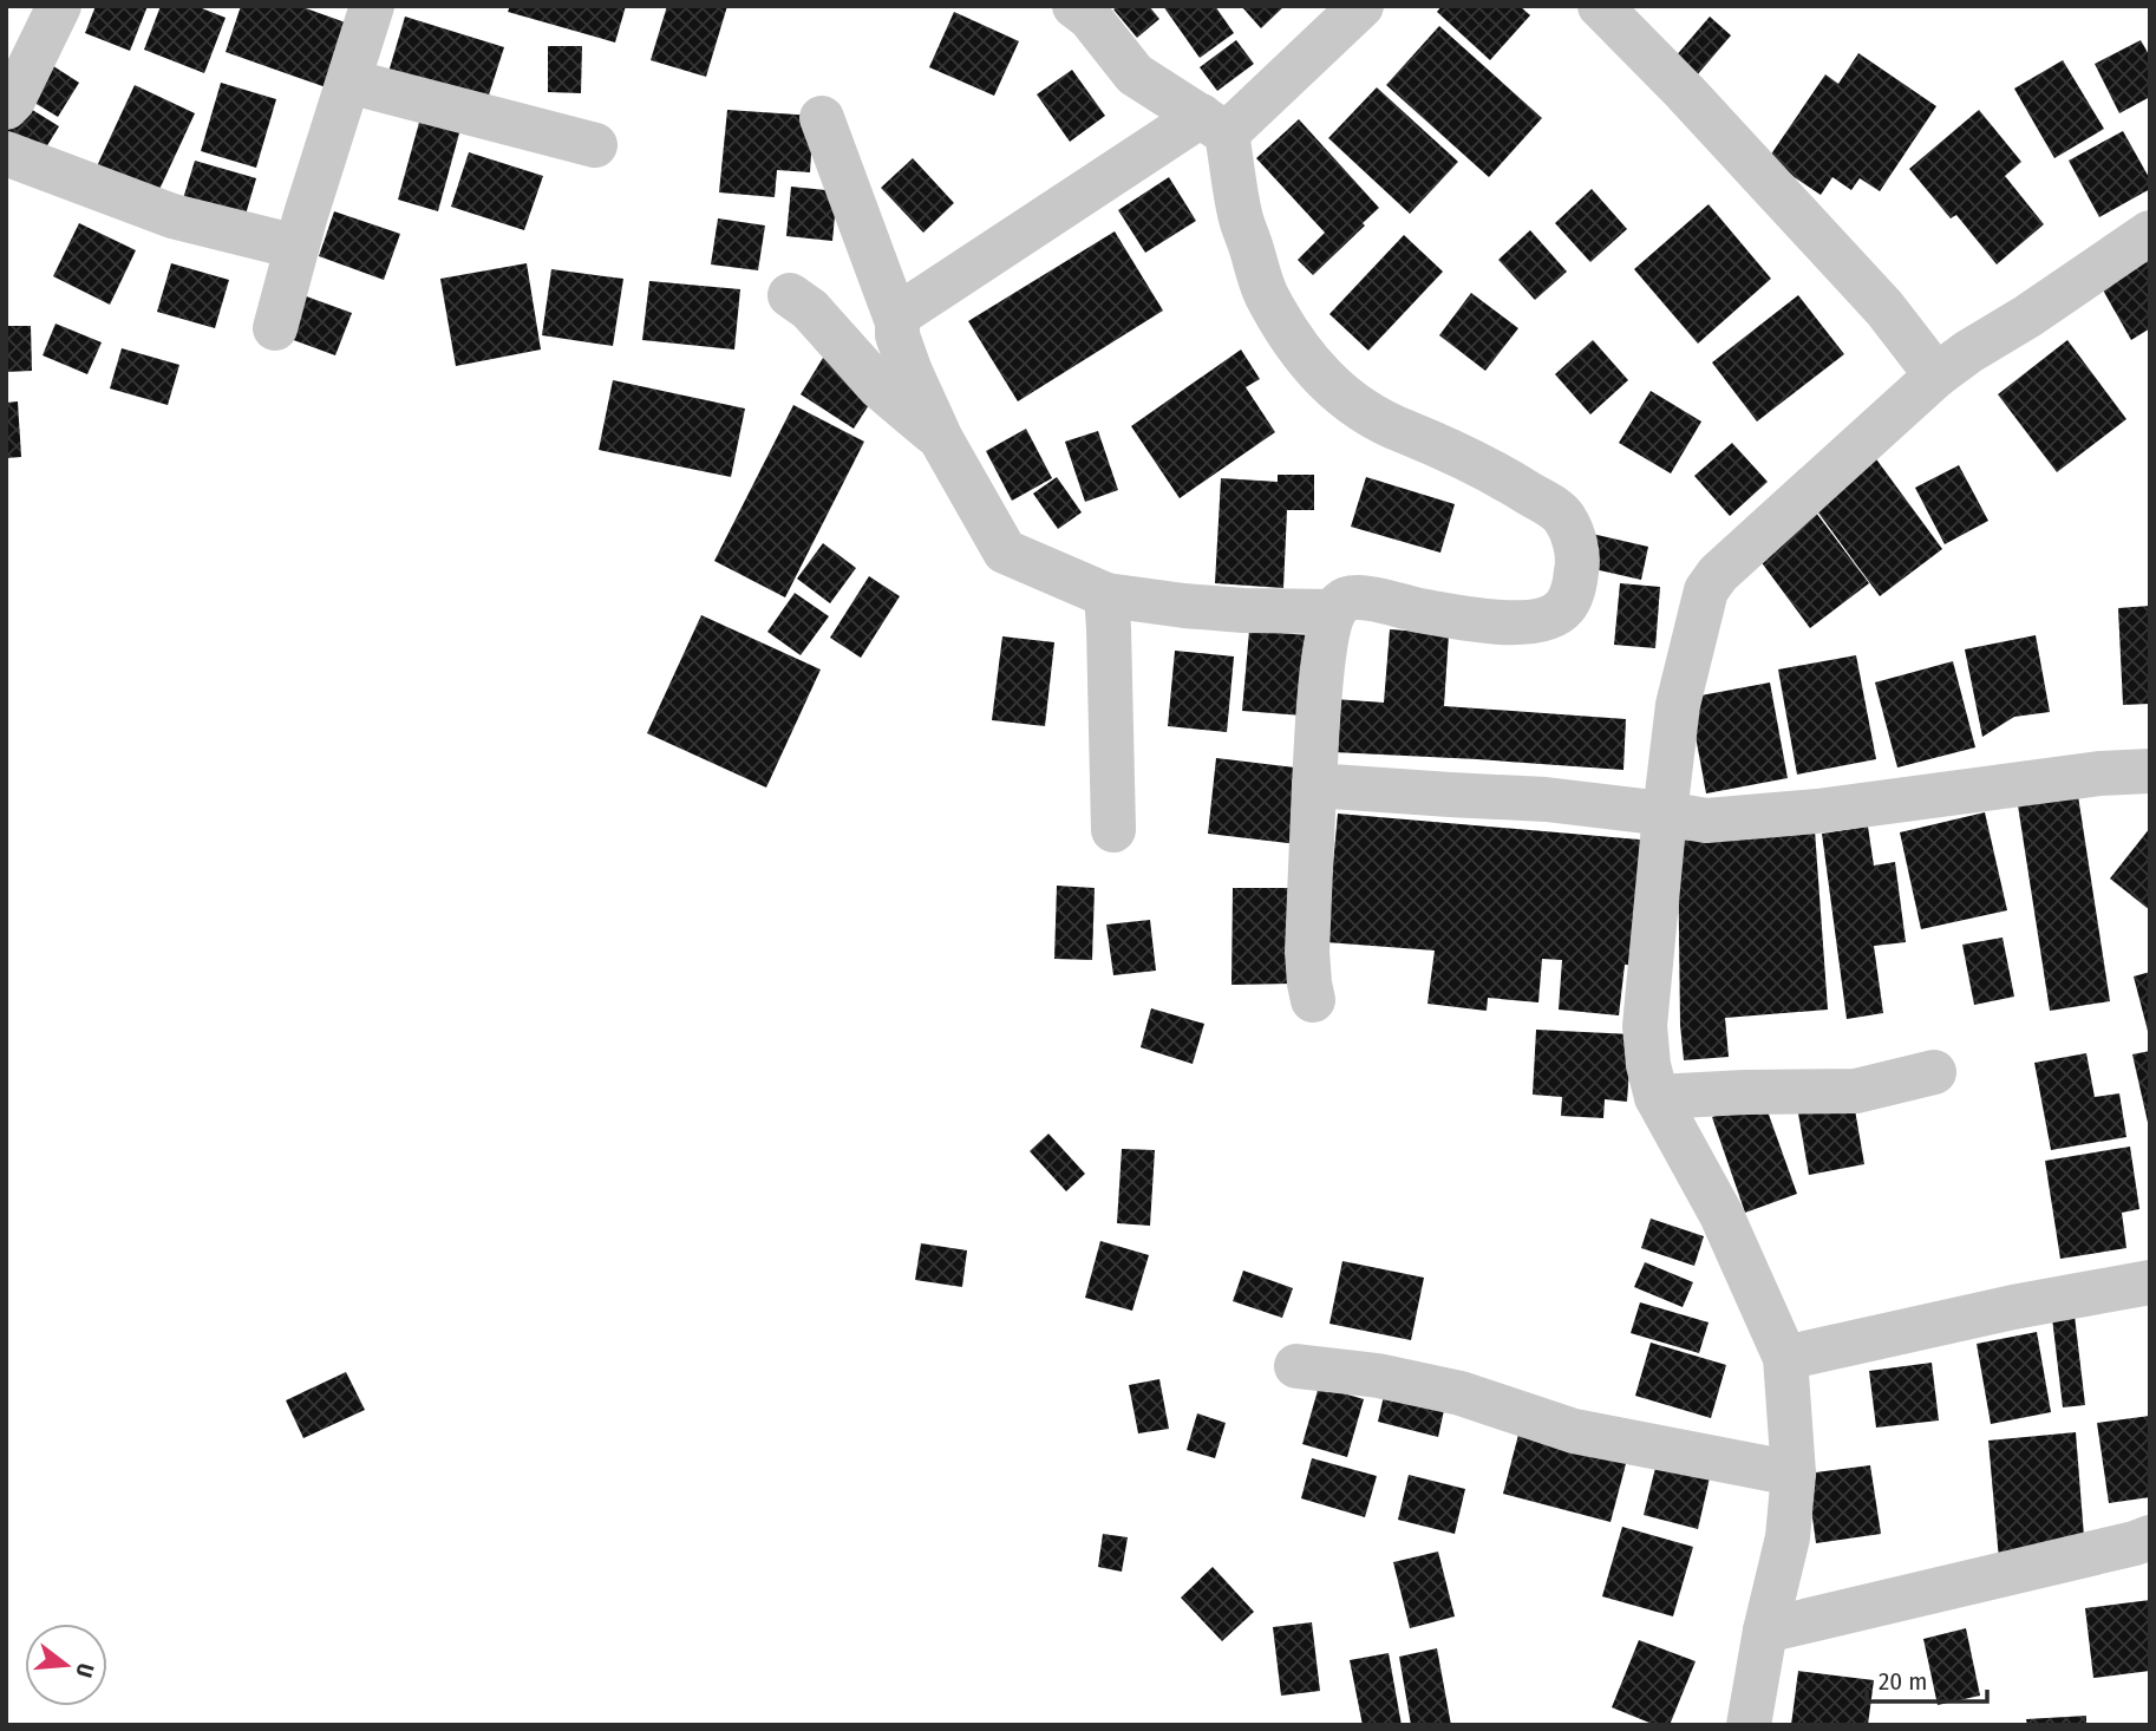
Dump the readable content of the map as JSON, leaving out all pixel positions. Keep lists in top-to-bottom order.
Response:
{
  "scale_bar": "20 m",
  "north": "right"
}
